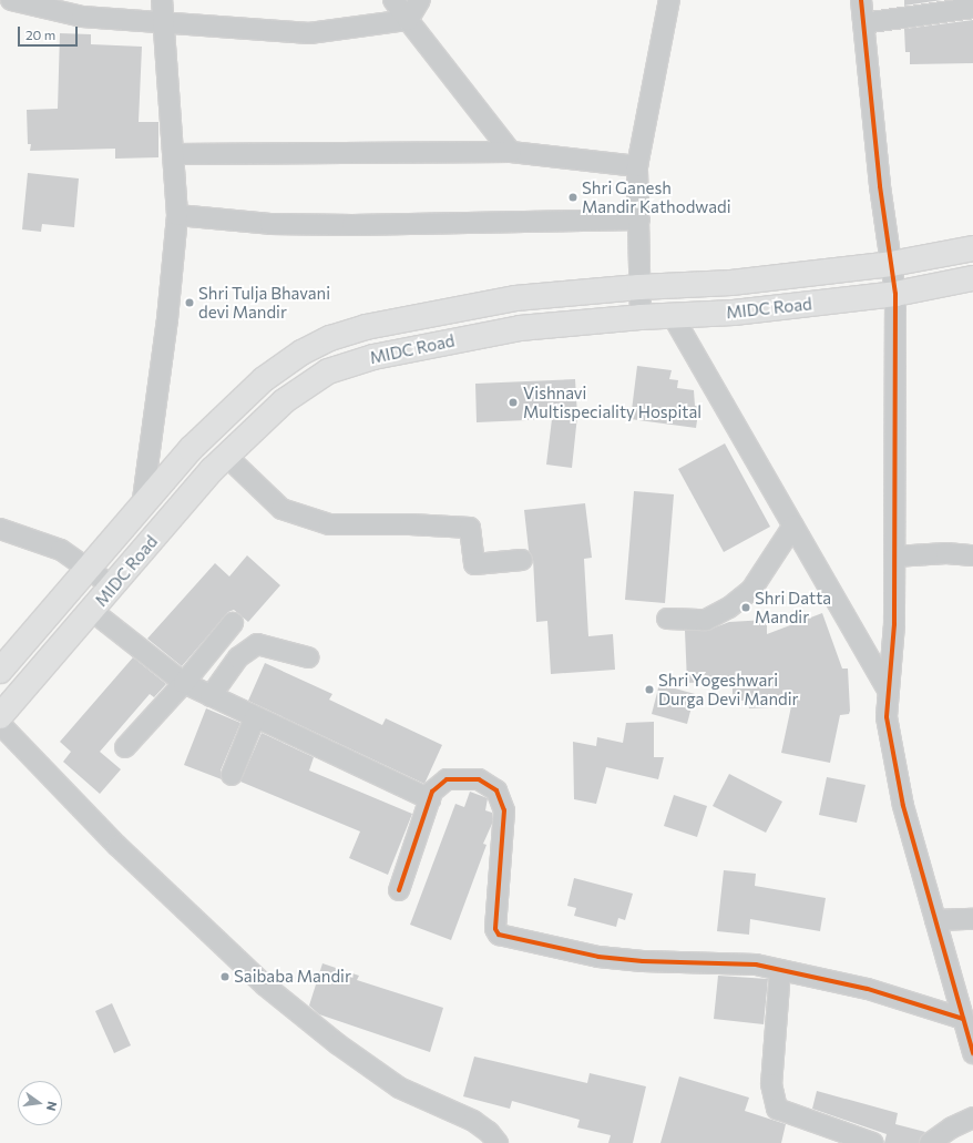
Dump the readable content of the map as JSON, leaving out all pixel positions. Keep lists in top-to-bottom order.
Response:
{
  "streets": {
    "main road": ["MIDC Road"]
  },
  "places": [
    "Shri Ganesh Mandir Kathodwadi",
    "Shri Tulja Bhavani devi Mandir",
    "Vishnavi Multispeciality Hospital",
    "Shri Datta Mandir",
    "Shri Yogeshwari Durga Devi Mandir",
    "Saibaba Mandir"
  ],
  "scale_bar": "20 m",
  "north": "right"
}
